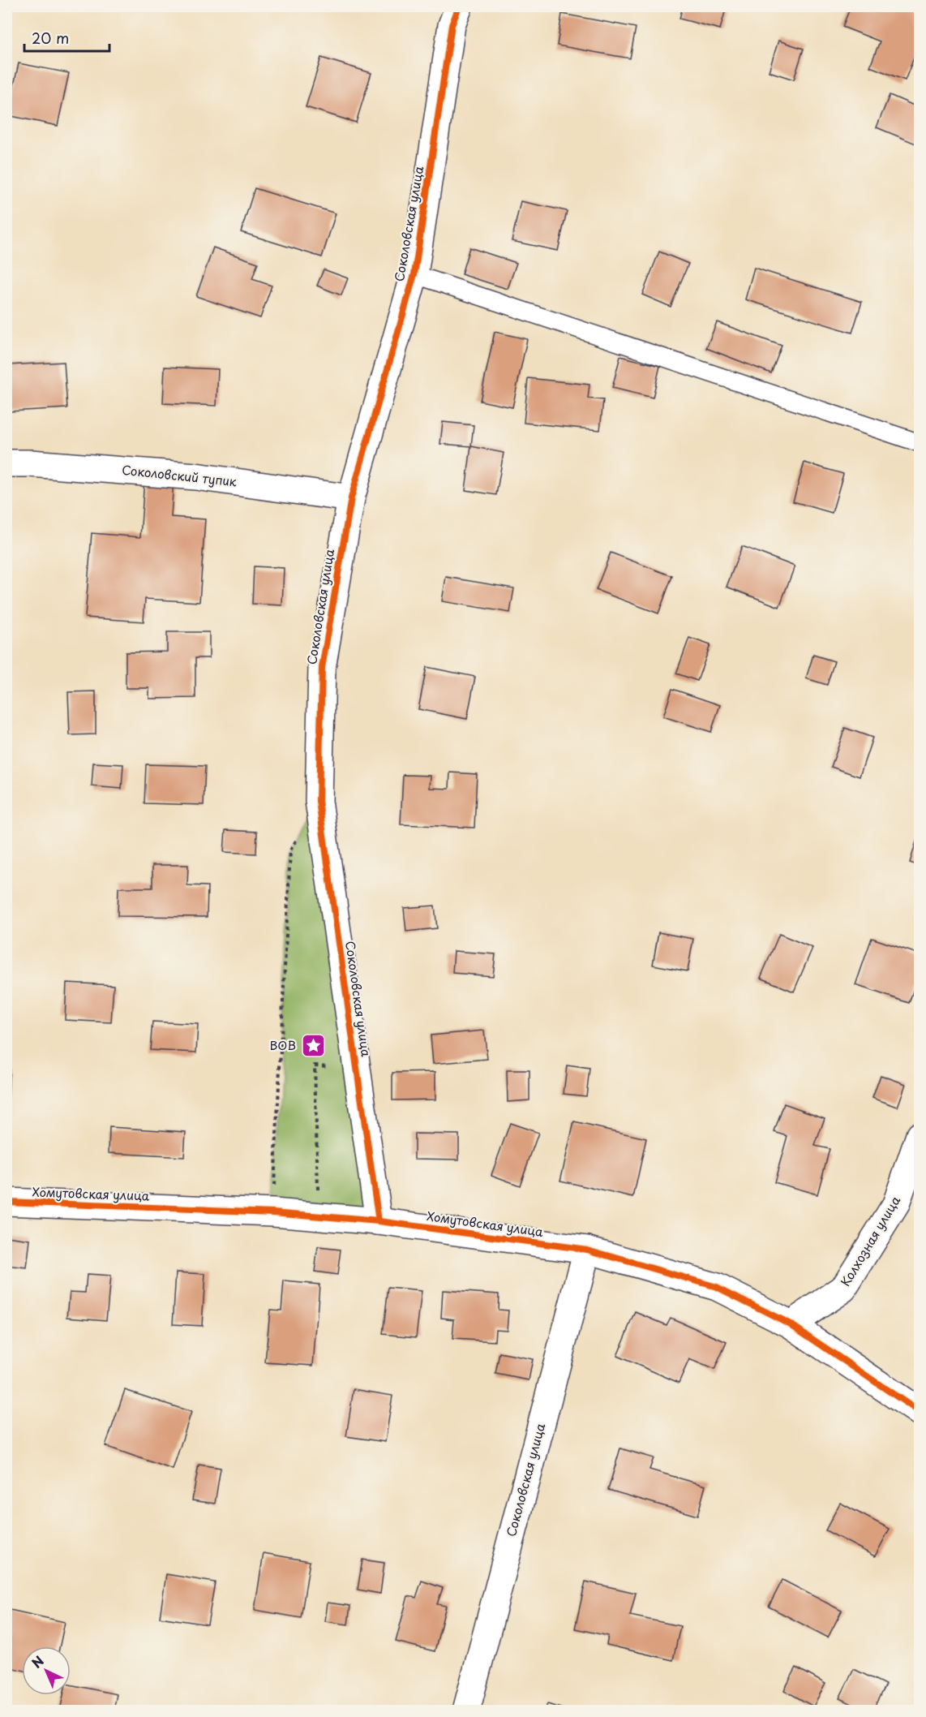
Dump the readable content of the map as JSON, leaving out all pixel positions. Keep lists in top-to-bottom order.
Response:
{
  "streets": {
    "street": [
      "Соколовская улица",
      "Соколовский тупик",
      "Хомутовская улица",
      "Колхозная улица"
    ]
  },
  "crossings": [
    ["Соколовская улица", "Соколовский тупик"],
    ["Соколовская улица", "Хомутовская улица"],
    ["Хомутовская улица", "Колхозная улица"]
  ],
  "places": {
    "place": ["ВОВ"]
  },
  "scale_bar": "20 m",
  "north": "top left"
}
